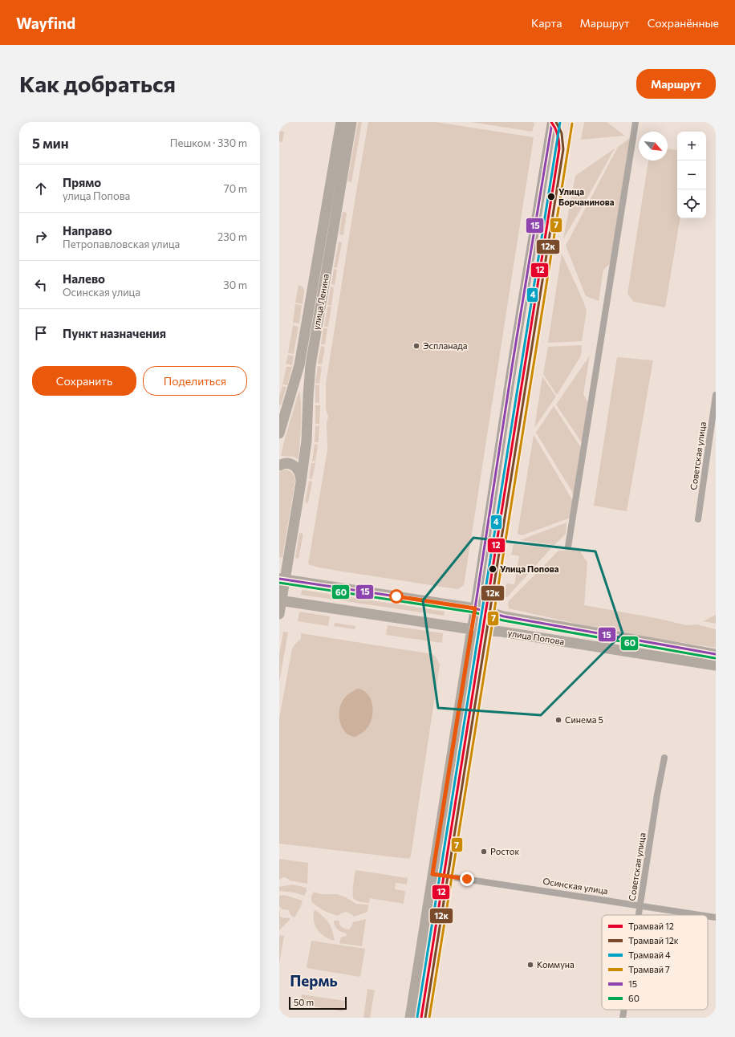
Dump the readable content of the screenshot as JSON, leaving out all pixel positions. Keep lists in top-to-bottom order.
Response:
{
  "streets": {
    "main road": ["улица Ленина", "улица Попова"],
    "street": ["Советская улица", "Осинская улица"]
  },
  "crossings": [
    ["улица Ленина", "улица Попова"],
    ["Советская улица", "Осинская улица"]
  ],
  "districts": ["Пермь"],
  "places": [
    "Улица Борчанинова",
    "Эспланада",
    "Улица Попова",
    "Синема 5",
    "Росток",
    "Коммуна"
  ],
  "lines": [
    "tram line 12",
    "tram line 12к",
    "tram line 4",
    "transit line 15",
    "tram line 7",
    "transit line 60"
  ],
  "legend": [
    "Трамвай 12",
    "Трамвай 12к",
    "Трамвай 4",
    "Трамвай 7",
    "15",
    "60"
  ],
  "scale_bar": "50 m",
  "north": "bottom right",
  "page": {
    "header": "Wayfind",
    "nav": ["Карта", "Маршрут", "Сохранённые"],
    "buttons": [
      "Маршрут",
      ["Сохранить", "Поделиться"]
    ],
    "title": "Как добраться",
    "heading": ["5 мин", "Пешком · 330 m"],
    "map_buttons": ["+", "−"],
    "list": [
      ["Прямо", "улица Попова", "70 m"],
      ["Направо", "Петропавловская улица", "230 m"],
      ["Налево", "Осинская улица", "30 m"],
      "Пункт назначения"
    ],
    "scale": "50 m"
  }
}
